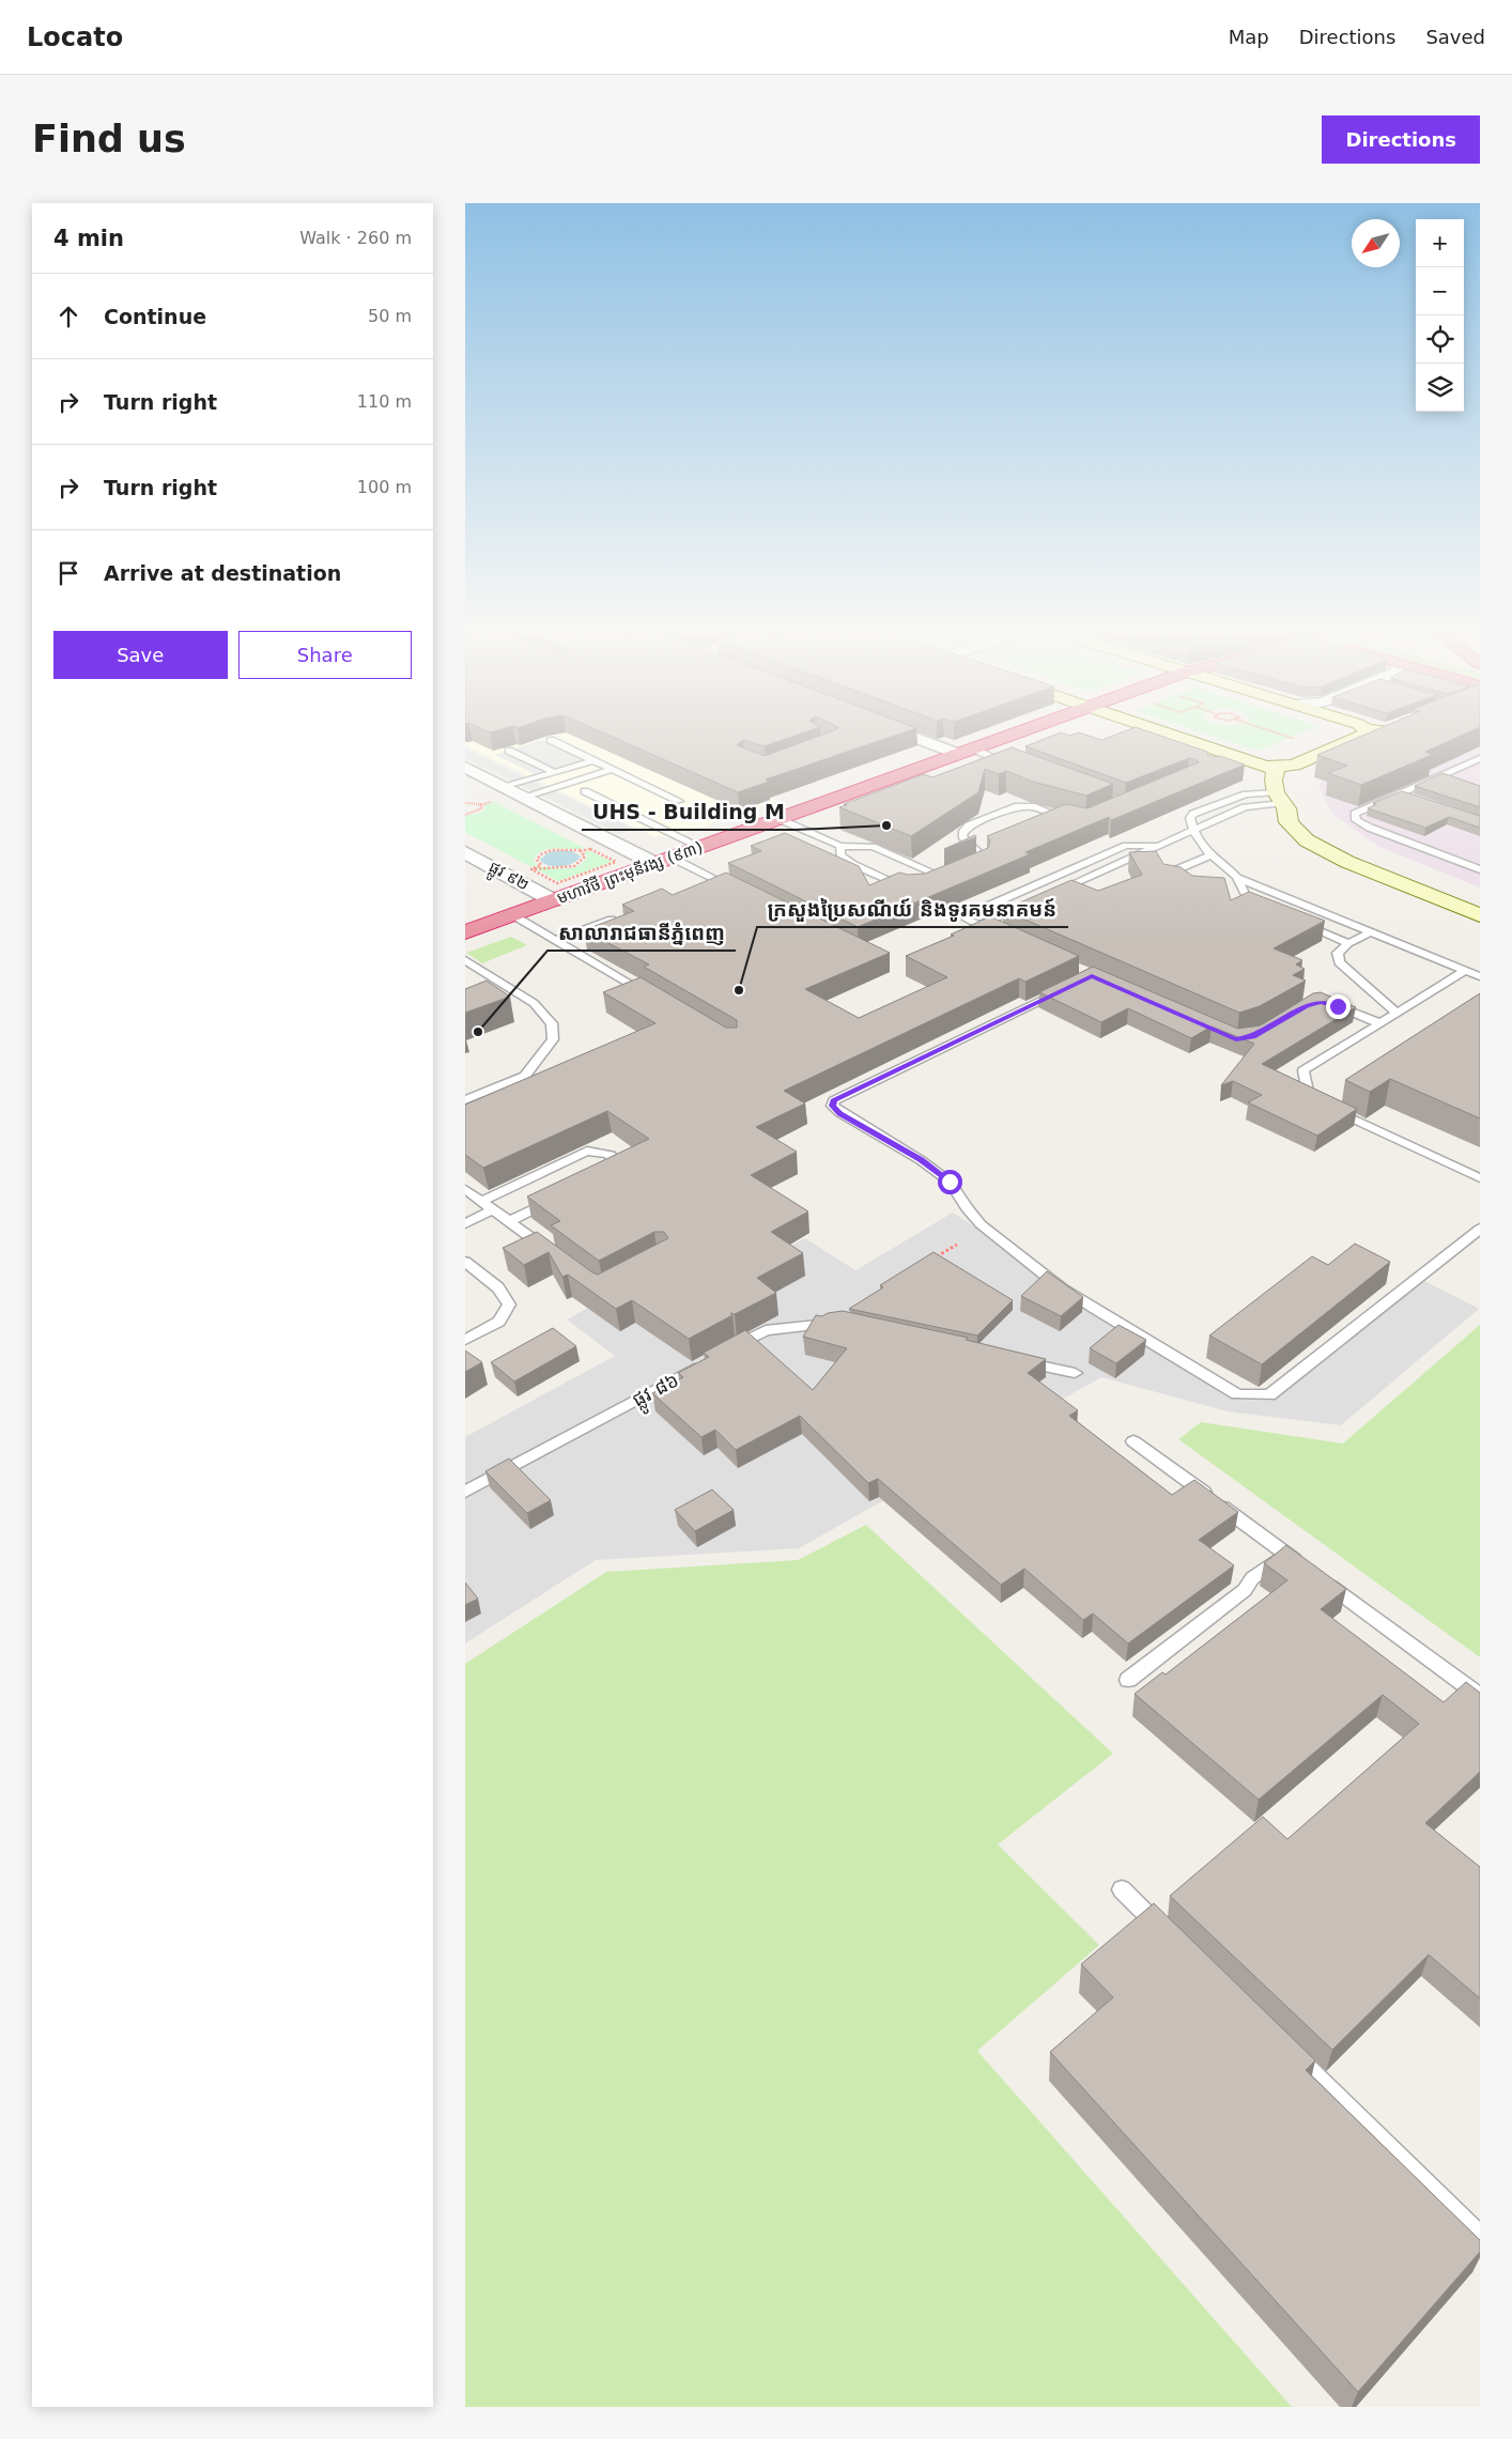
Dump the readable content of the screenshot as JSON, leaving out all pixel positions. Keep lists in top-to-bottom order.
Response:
{
  "streets": {
    "highway": ["មហាវិថី ព្រះមុនីវង្ស (៩៣)"],
    "street": ["ផ្លូវ ៩២"],
    "lane": ["ផ្លូវ ៨៦"]
  },
  "crossings": [
    ["មហាវិថី ព្រះមុនីវង្ស (៩៣)", "ផ្លូវ ៩២"]
  ],
  "places": ["UHS - Building M", "ក្រសួងប្រៃសណីយ៍ និងទូរគមនាគមន៍", "សាលារាជធានីភ្នំពេញ"],
  "north": "bottom left",
  "page": {
    "header": "Locato",
    "nav": ["Map", "Directions", "Saved"],
    "buttons": [
      "Directions",
      ["Save", "Share"]
    ],
    "title": "Find us",
    "heading": ["4 min", "Walk · 260 m"],
    "map_buttons": ["+", "−"],
    "list": [
      ["Continue", "50 m"],
      ["Turn right", "110 m"],
      ["Turn right", "100 m"],
      "Arrive at destination"
    ]
  }
}
